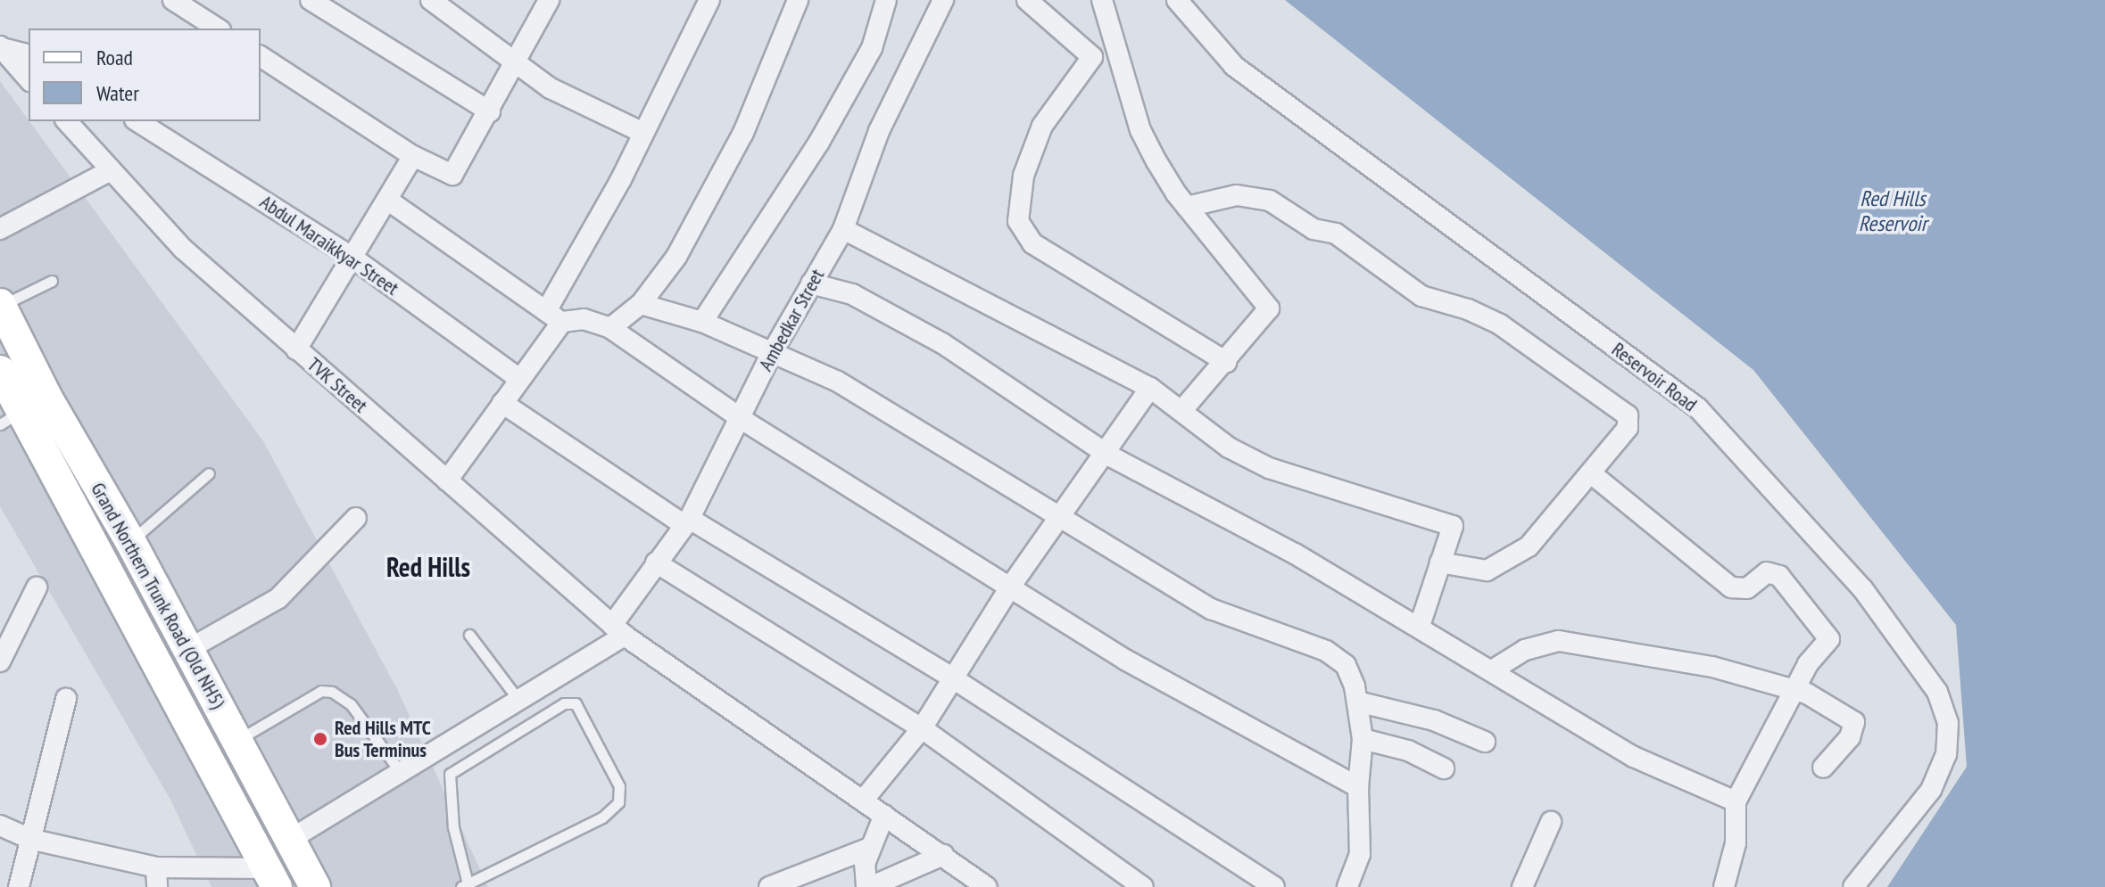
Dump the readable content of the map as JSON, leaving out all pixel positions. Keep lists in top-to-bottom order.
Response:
{
  "streets": {
    "main road": ["Grand Northern Trunk Road (Old NH5)"],
    "street": [
      "Abdul Maraikkyar Street",
      "Ambedkar Street",
      "Reservoir Road",
      "TVK Street"
    ]
  },
  "crossings": [
    ["Ambedkar Street", "TVK Street"]
  ],
  "districts": ["Red Hills"],
  "water": ["Red Hills Reservoir"],
  "places": ["Red Hills MTC Bus Terminus"],
  "legend": ["Road", "Water"]
}
